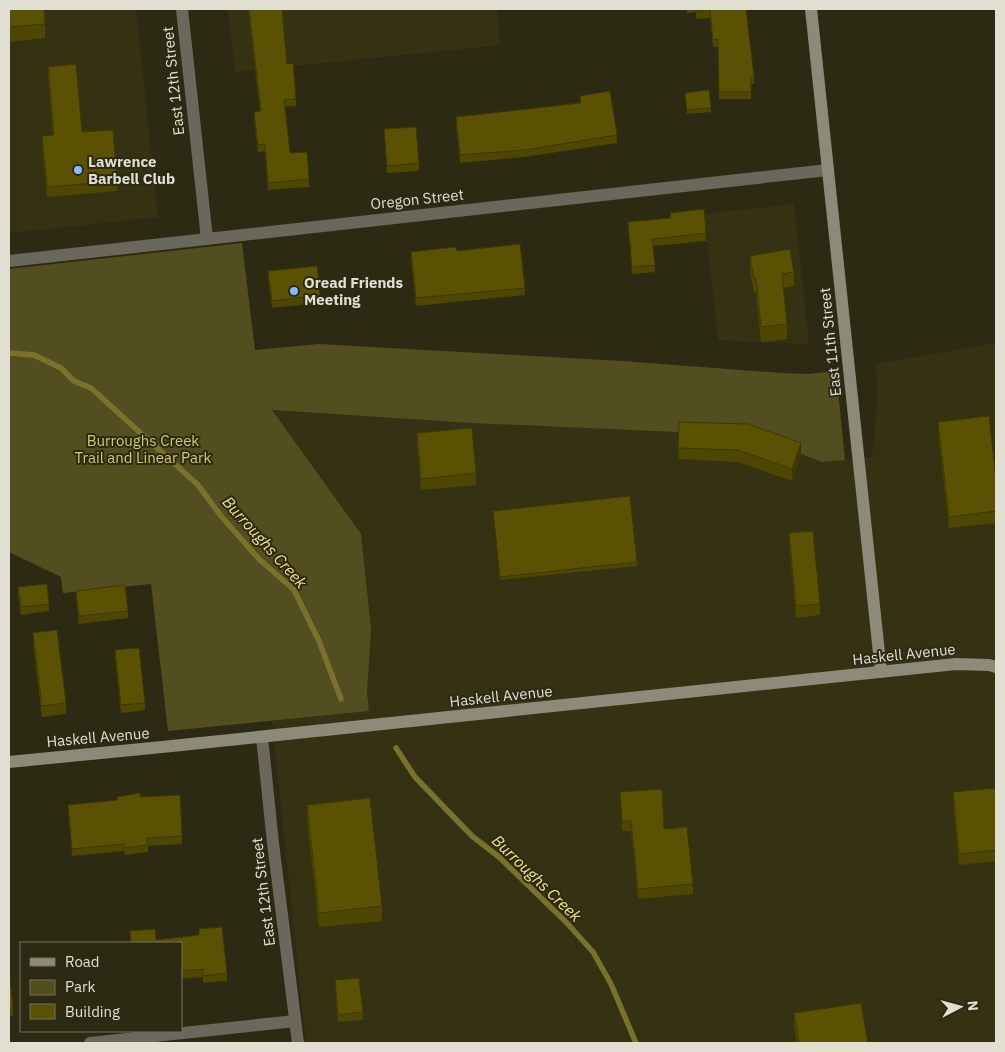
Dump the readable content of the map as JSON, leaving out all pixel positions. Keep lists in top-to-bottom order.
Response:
{
  "streets": {
    "main road": ["East 11th Street", "Haskell Avenue"],
    "street": ["East 12th Street", "Oregon Street"]
  },
  "crossings": [
    ["East 12th Street", "Oregon Street"],
    ["East 12th Street", "Haskell Avenue"],
    ["Oregon Street", "East 11th Street"],
    ["East 11th Street", "Haskell Avenue"]
  ],
  "water": ["Burroughs Creek"],
  "parks": ["Burroughs Creek Trail and Linear Park"],
  "places": ["Lawrence Barbell Club", "Oread Friends Meeting"],
  "legend": ["Road", "Park", "Building"],
  "north": "right"
}
